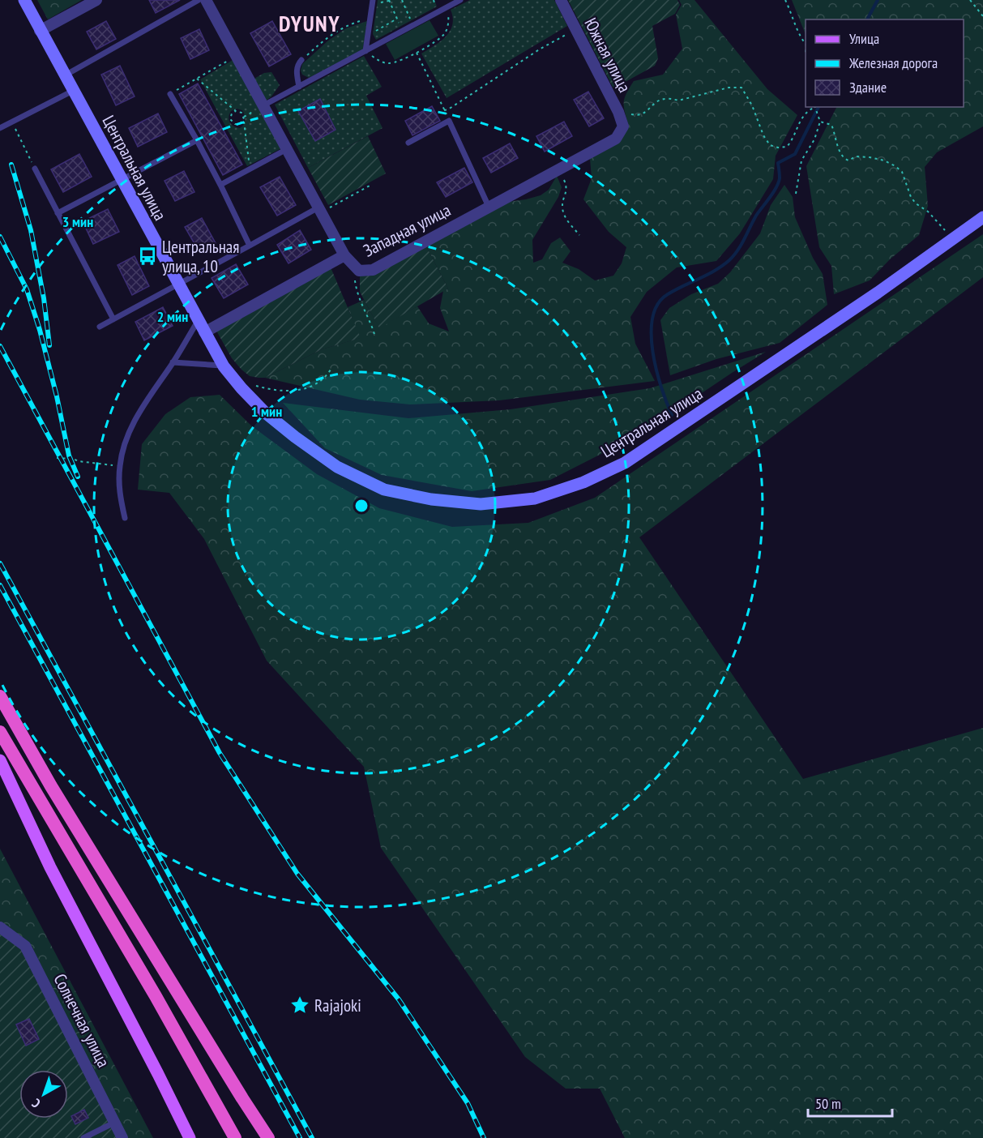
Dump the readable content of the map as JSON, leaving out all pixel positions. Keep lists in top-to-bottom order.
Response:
{
  "streets": {
    "main road": ["Центральная улица"],
    "street": ["Южная улица", "Западная улица", "Солнечная улица"]
  },
  "crossings": [
    ["Южная улица", "Западная улица"],
    ["Центральная улица", "Западная улица"]
  ],
  "districts": ["DYUNY"],
  "places": {
    "bus stop": ["Центральная улица, 10"],
    "place": ["Rajajoki"]
  },
  "legend": ["Улица", "Железная дорога", "Здание"],
  "scale_bar": "50 m",
  "north": "bottom left",
  "rings": ["3 мин", "2 мин", "1 мин"]
}
